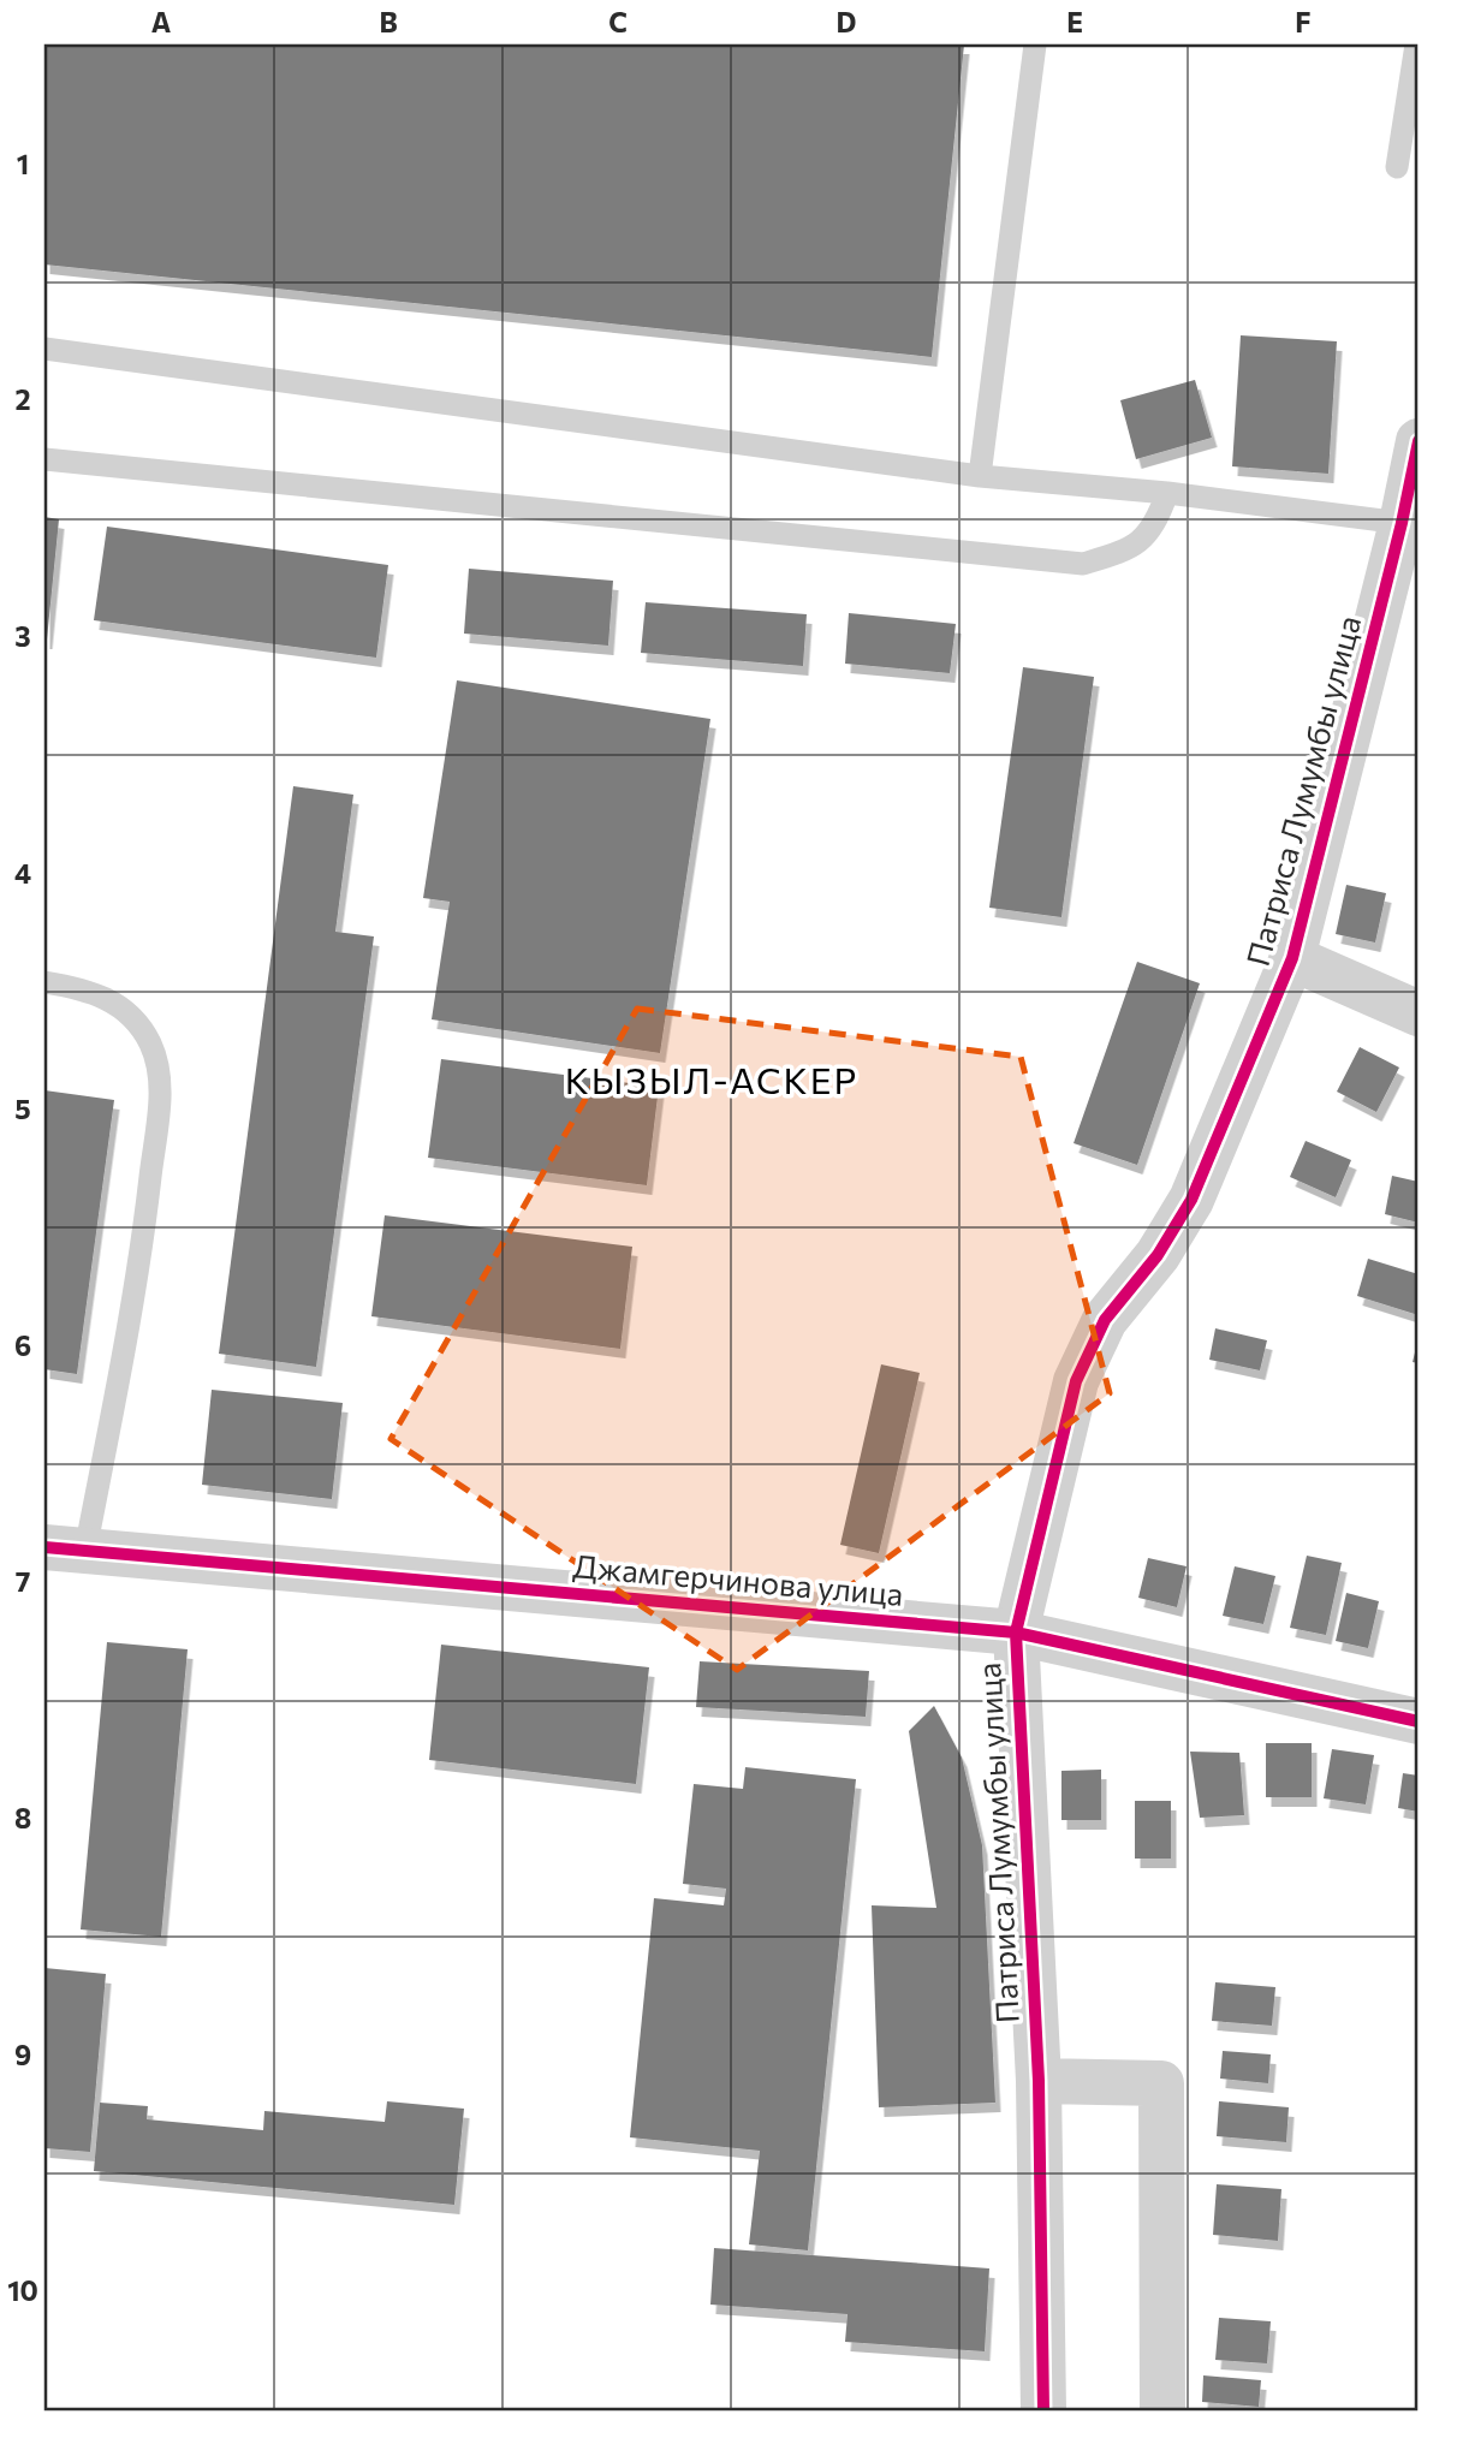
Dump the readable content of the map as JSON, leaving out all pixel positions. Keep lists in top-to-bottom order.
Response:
{
  "streets": {
    "street": ["Патриса Лумумбы улица", "Джамгерчинова улица"]
  },
  "crossings": [
    ["Патриса Лумумбы улица", "Джамгерчинова улица"]
  ],
  "districts": ["КЫЗЫЛ-АСКЕР"],
  "grid": {
    "columns": [
      "A",
      "B",
      "C",
      "D",
      "E",
      "F"
    ],
    "rows": [
      "1",
      "2",
      "3",
      "4",
      "5",
      "6",
      "7",
      "8",
      "9",
      "10"
    ]
  }
}
